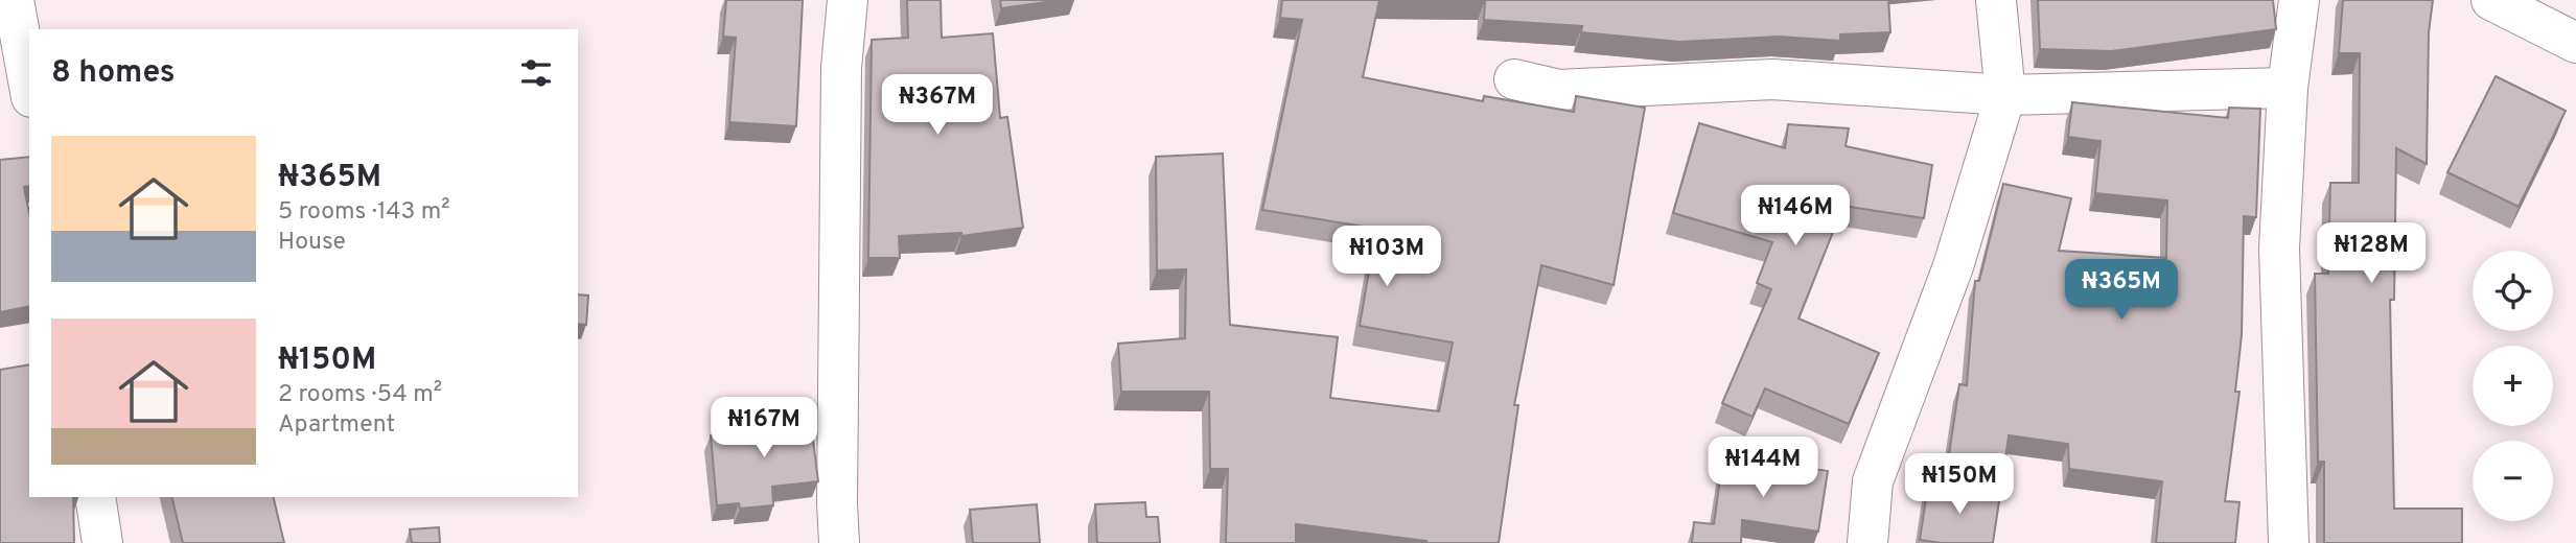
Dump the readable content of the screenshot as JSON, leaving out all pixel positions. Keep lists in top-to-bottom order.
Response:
{
  "page": {
    "heading": "8 homes",
    "price": [
      "₦367M",
      "₦146M",
      "₦128M",
      "₦103M",
      "₦365M",
      "₦167M",
      "₦144M",
      "₦150M"
    ],
    "list": [
      {
        "name": "₦365M",
        "note": "5 rooms · 143 m² · House"
      },
      {
        "name": "₦150M",
        "note": "2 rooms · 54 m² · Apartment"
      }
    ],
    "map_buttons": ["+", "−"]
  }
}
